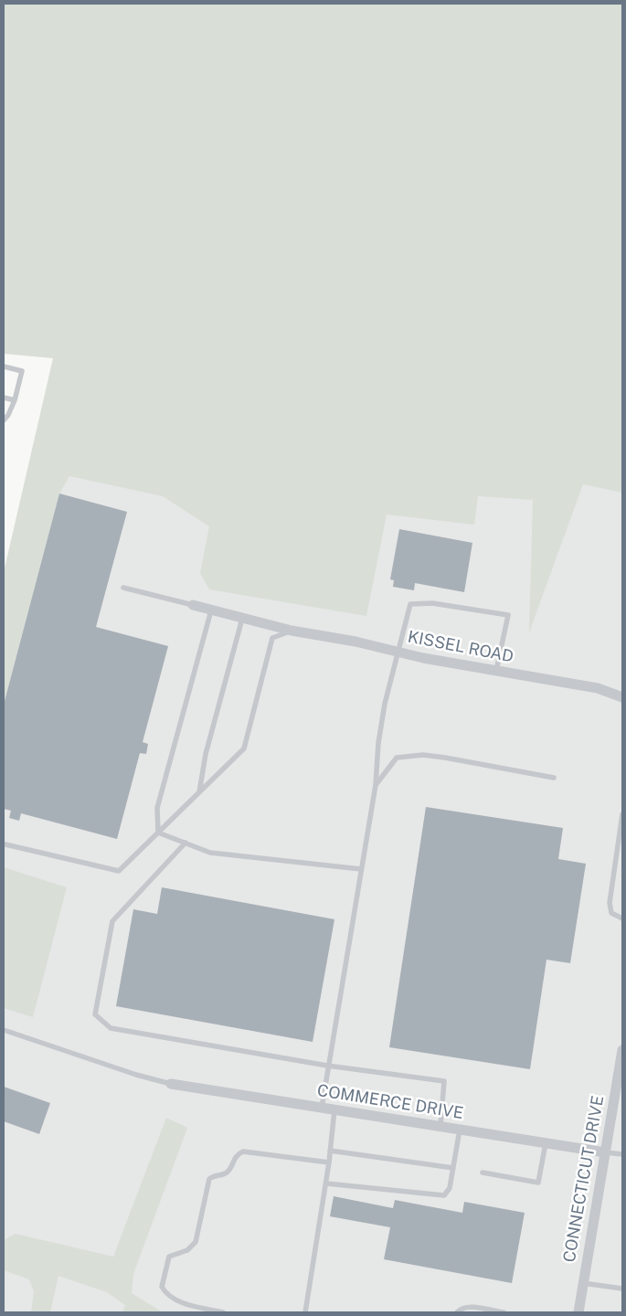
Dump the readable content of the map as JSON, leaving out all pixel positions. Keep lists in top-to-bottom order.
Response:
{
  "streets": {
    "street": ["KISSEL ROAD", "COMMERCE DRIVE", "CONNECTICUT DRIVE"]
  },
  "crossings": [
    ["COMMERCE DRIVE", "CONNECTICUT DRIVE"]
  ]
}
